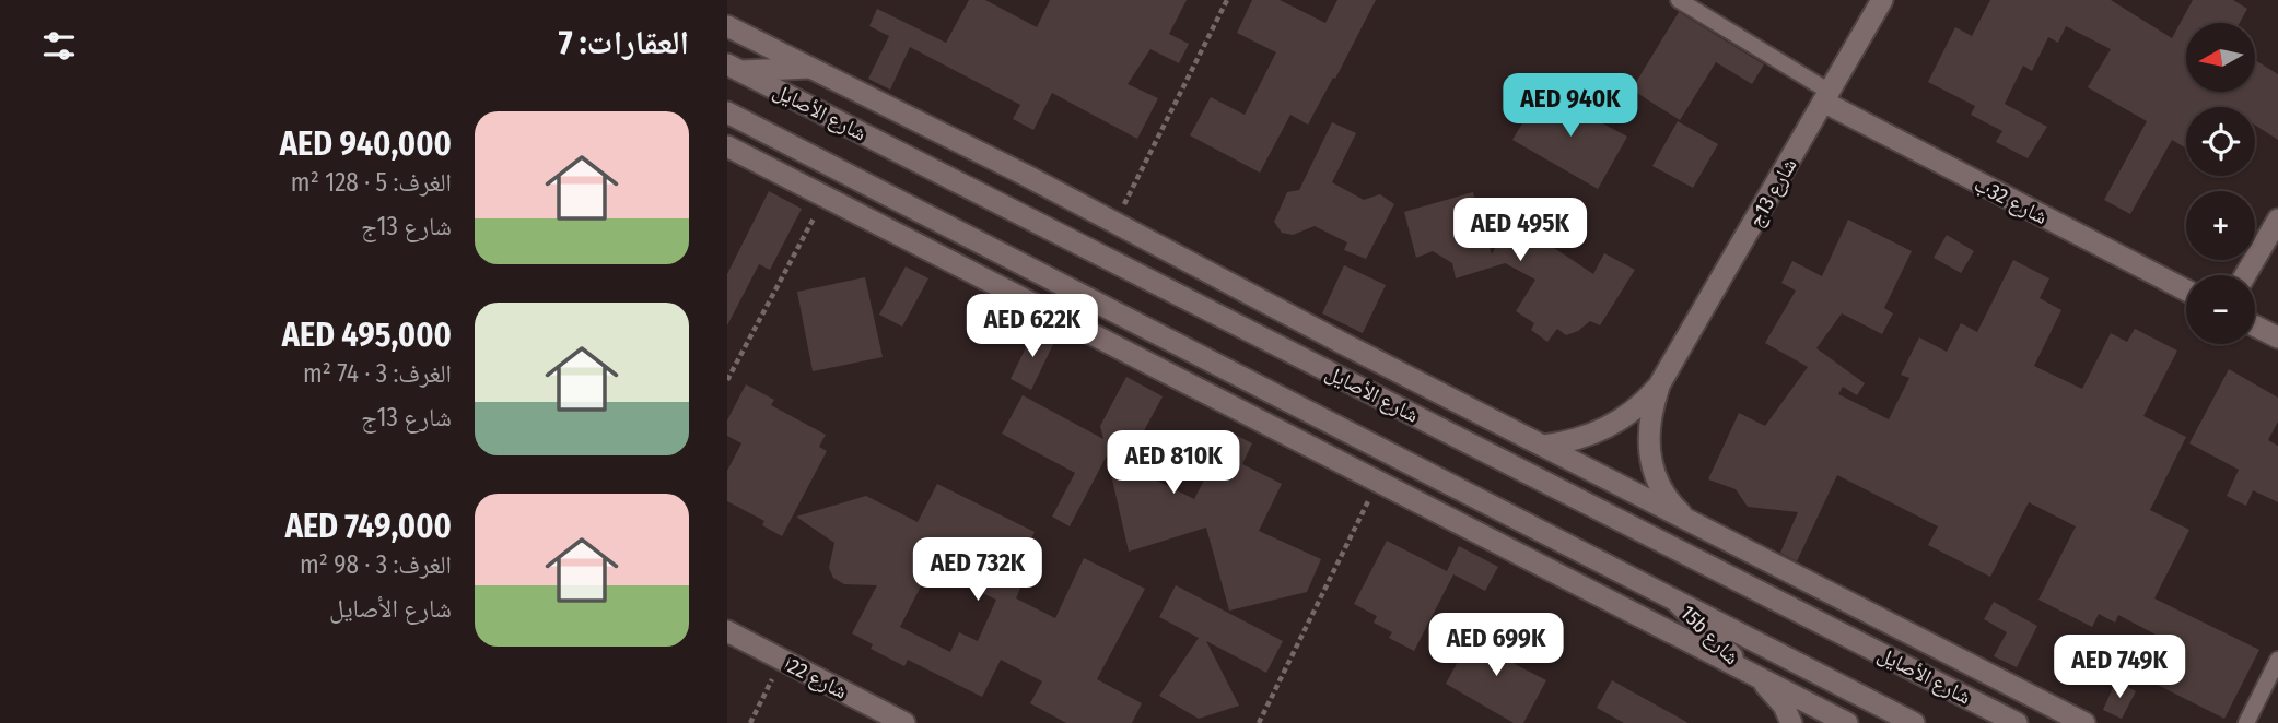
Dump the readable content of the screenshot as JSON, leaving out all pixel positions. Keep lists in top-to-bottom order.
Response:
{
  "streets": {
    "street": [
      "شارع الأصايل",
      "شارع 13ج",
      "شارع 32ب",
      "15b شارع",
      "شارع 22ا"
    ]
  },
  "crossings": [
    ["شارع الأصايل", "15b شارع"],
    ["شارع 13ج", "شارع 32ب"]
  ],
  "north": "left",
  "page": {
    "heading": "العقارات: 7",
    "map_buttons": ["+", "−"],
    "price": [
      "AED 940K",
      "AED 495K",
      "AED 622K",
      "AED 810K",
      "AED 732K",
      "AED 699K",
      "AED 749K"
    ],
    "list": [
      {
        "name": "AED 940,000",
        "note": "الغرف: 5 · 128 m² · شارع 13ج"
      },
      {
        "name": "AED 495,000",
        "note": "الغرف: 3 · 74 m² · شارع 13ج"
      },
      {
        "name": "AED 749,000",
        "note": "الغرف: 3 · 98 m² · شارع الأصايل"
      }
    ]
  }
}
